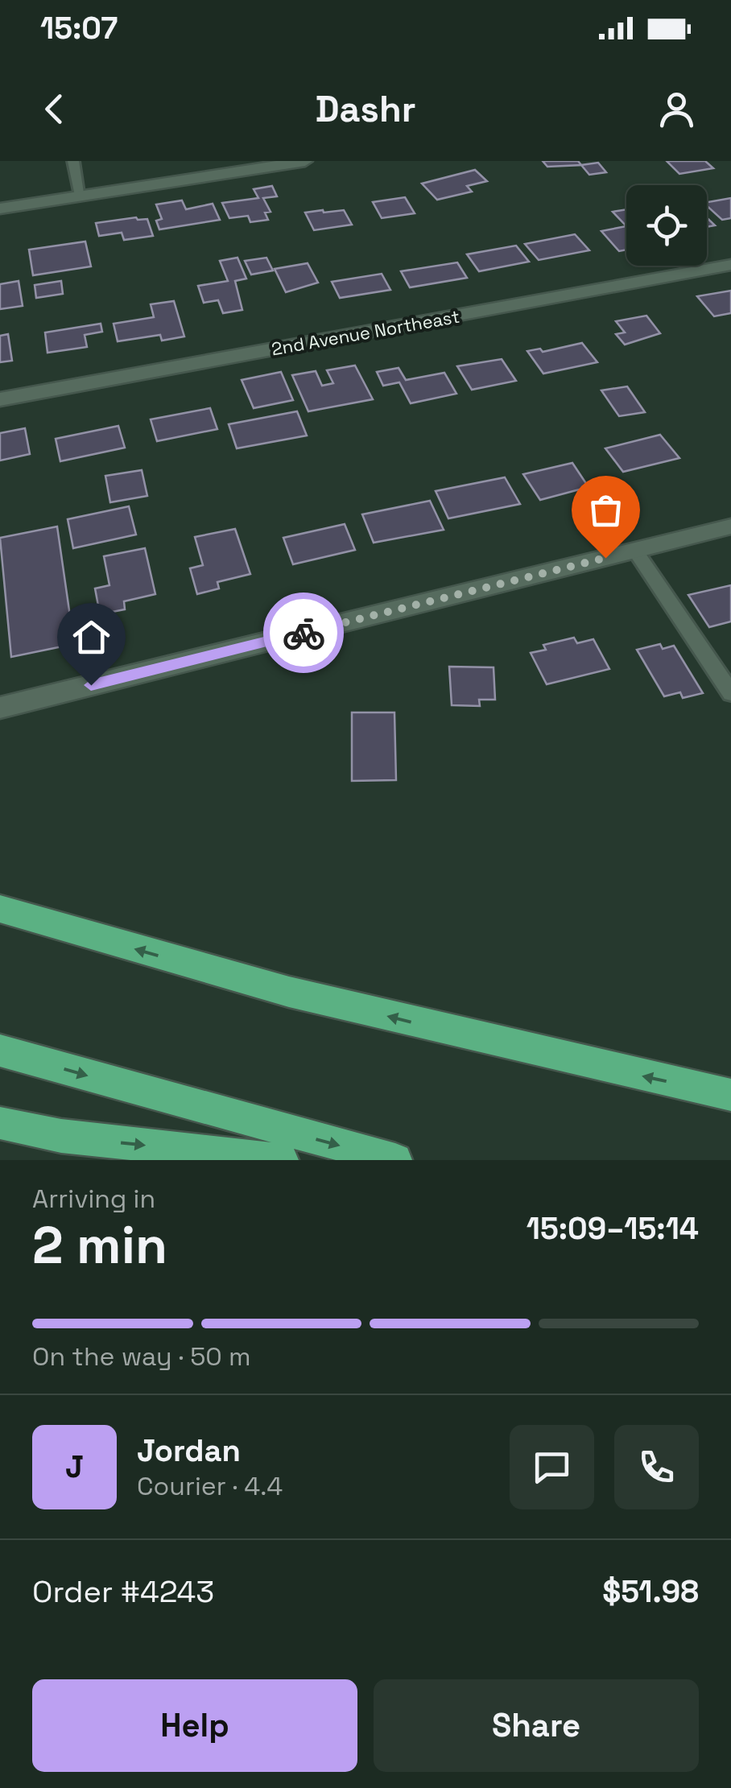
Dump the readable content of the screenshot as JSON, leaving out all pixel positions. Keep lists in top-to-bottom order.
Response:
{
  "streets": {
    "street": ["2nd Avenue Northeast"]
  },
  "page": {
    "status": "15:07",
    "header": "Dashr",
    "heading": ["2 min", "Arriving in", "15:09–15:14"],
    "panel": [
      "Jordan",
      "Courier · 4.4",
      "Order #4243",
      "$51.98"
    ],
    "bar": "On the way · 50 m",
    "round": "J",
    "buttons": ["Help", "Share"]
  }
}
